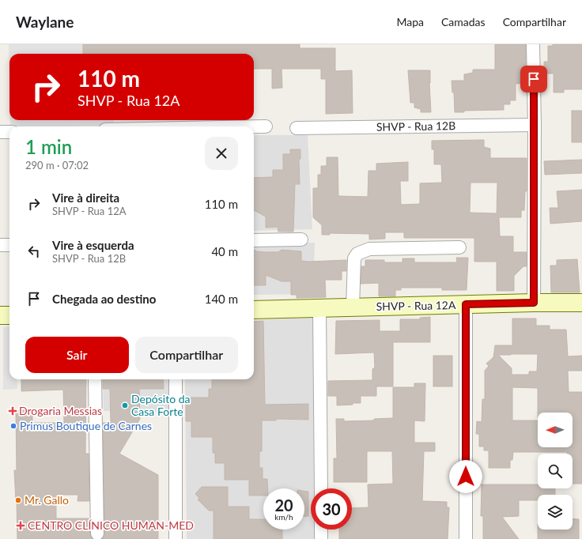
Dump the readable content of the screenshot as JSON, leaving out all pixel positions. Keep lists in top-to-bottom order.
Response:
{
  "streets": {
    "street": ["SHVP - Rua 12B", "SHVP - Rua 12A"]
  },
  "places": {
    "other": ["Depósito da Casa Forte", "Primus Boutique de Carnes", "Mr. Gallo"],
    "health": ["Drogaria Messias", "CENTRO CLÍNICO HUMAN-MED"]
  },
  "north": "left",
  "page": {
    "header": "Waylane",
    "nav": ["Mapa", "Camadas", "Compartilhar"],
    "turn": ["110 m", "SHVP - Rua 12A"],
    "heading": ["1 min", "290 m · 07:02"],
    "list": [
      {
        "name": "Vire à direita",
        "note": "SHVP - Rua 12A",
        "value": "110 m"
      },
      {
        "name": "Vire à esquerda",
        "note": "SHVP - Rua 12B",
        "value": "40 m"
      },
      {
        "name": "Chegada ao destino",
        "value": "140 m"
      }
    ],
    "buttons": ["Sair", "Compartilhar"],
    "speed": "20 km/h",
    "limit": "30"
  }
}
